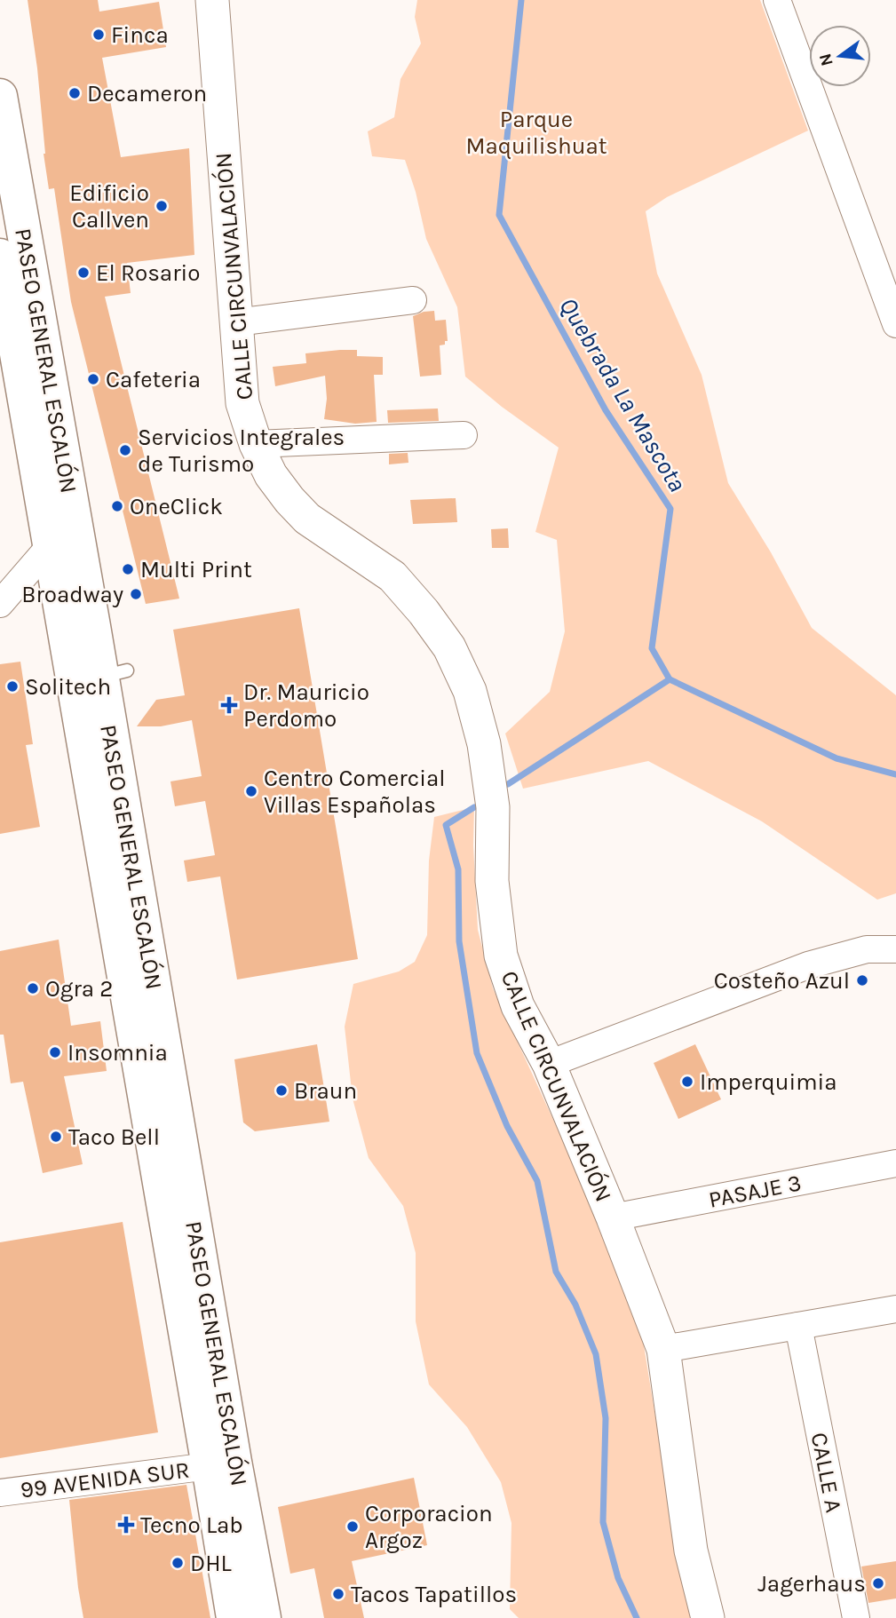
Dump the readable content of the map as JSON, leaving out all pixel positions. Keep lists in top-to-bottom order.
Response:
{
  "streets": {
    "main road": ["PASEO GENERAL ESCALÓN"],
    "street": [
      "CALLE CIRCUNVALACIÓN",
      "PASAJE 3",
      "CALLE A",
      "99 AVENIDA SUR"
    ]
  },
  "crossings": [
    ["CALLE CIRCUNVALACIÓN", "PASAJE 3"],
    ["PASEO GENERAL ESCALÓN", "99 AVENIDA SUR"]
  ],
  "water": ["Quebrada La Mascota"],
  "parks": ["Parque Maquilishuat"],
  "places": {
    "other": [
      "Finca",
      "Decameron",
      "Edificio Callven",
      "El Rosario",
      "Cafeteria",
      "Servicios Integrales de Turismo",
      "OneClick",
      "Multi Print",
      "Broadway",
      "Solitech",
      "Centro Comercial Villas Españolas",
      "Costeño Azul",
      "Ogra 2",
      "Insomnia",
      "Imperquimia",
      "Braun",
      "Taco Bell",
      "Corporacion Argoz",
      "DHL",
      "Jagerhaus",
      "Tacos Tapatillos"
    ],
    "health": ["Dr. Mauricio Perdomo", "Tecno Lab"]
  },
  "north": "left"
}
